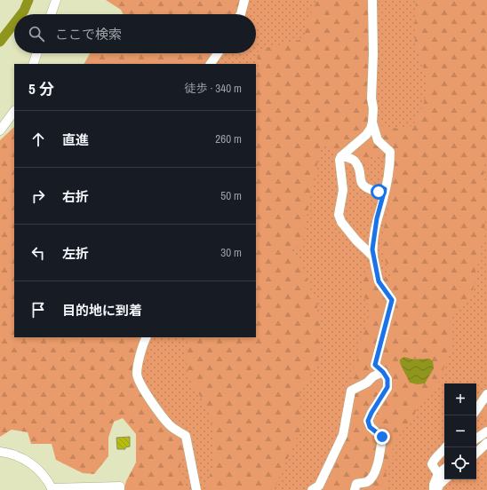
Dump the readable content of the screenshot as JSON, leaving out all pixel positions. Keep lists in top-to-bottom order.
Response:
{
  "page": {
    "search": "ここで検索",
    "heading": ["5 分", "徒歩 · 340 m"],
    "list": [
      ["直進", "260 m"],
      ["右折", "50 m"],
      ["左折", "30 m"],
      "目的地に到着"
    ],
    "map_buttons": ["+", "−"]
  }
}
